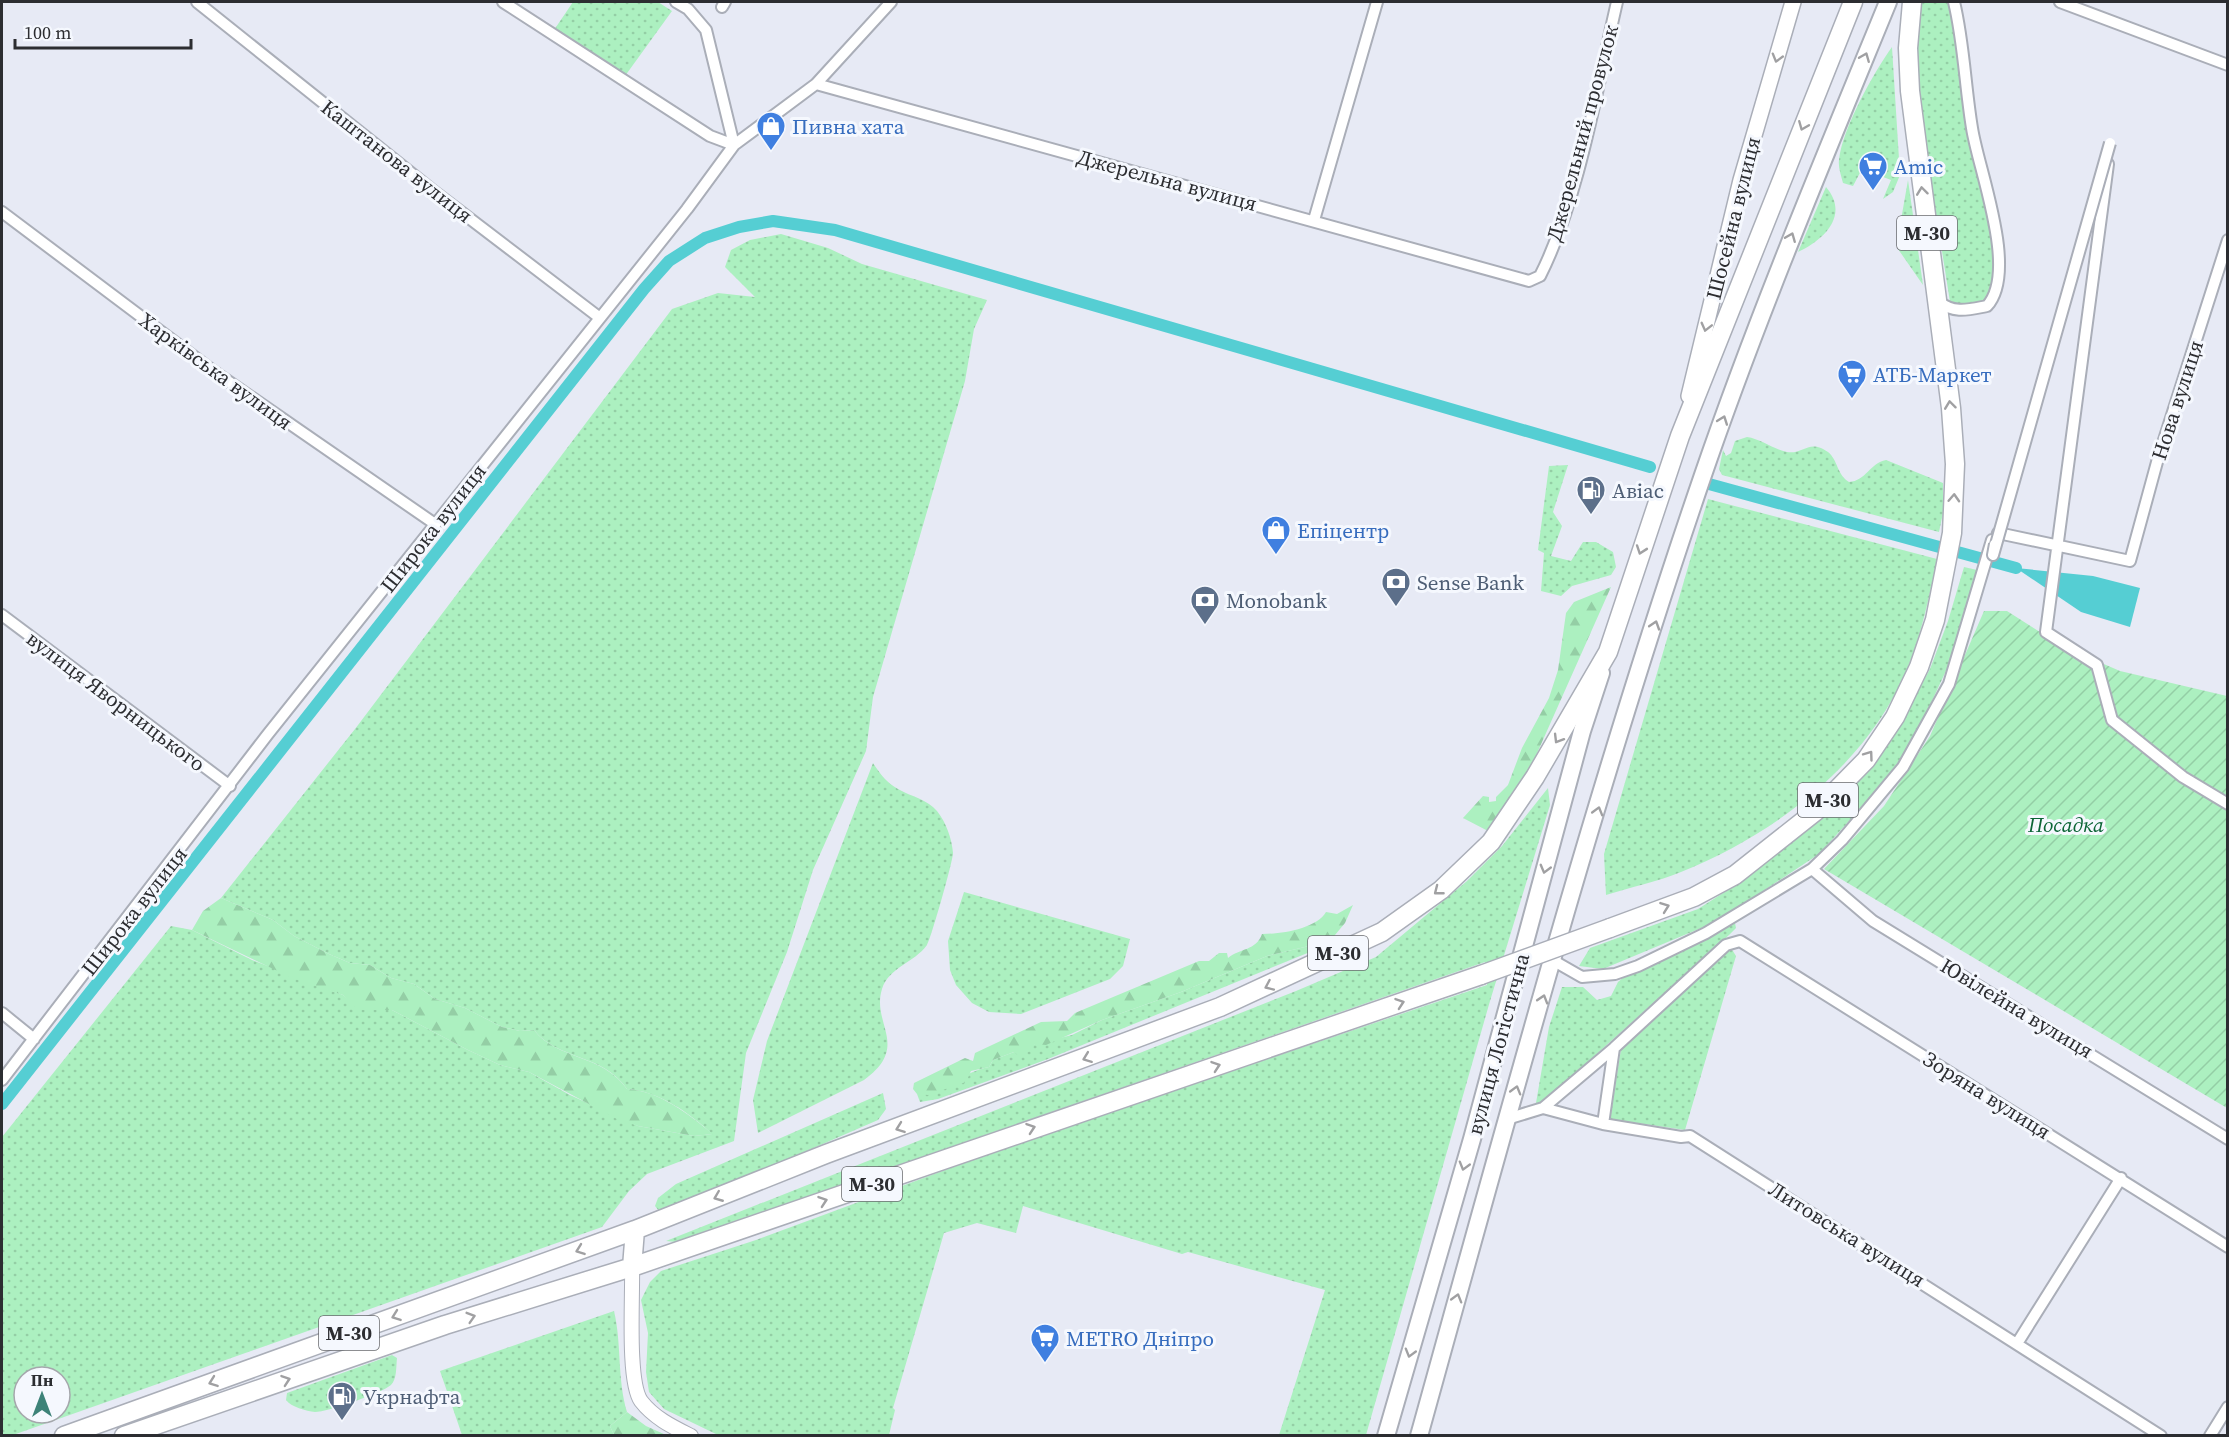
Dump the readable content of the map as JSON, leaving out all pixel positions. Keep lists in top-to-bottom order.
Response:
{
  "streets": {
    "highway": ["М-30"],
    "main road": ["Шосейна вулиця", "вулиця Логістична"],
    "street": [
      "Джерельний провулок",
      "Каштанова вулиця",
      "Джерельна вулиця",
      "Харківська вулиця",
      "Нова вулиця",
      "Широка вулиця",
      "вулиця Яворницького",
      "Ювілейна вулиця",
      "Зоряна вулиця",
      "Литовська вулиця"
    ]
  },
  "crossings": [
    ["Джерельний провулок", "Джерельна вулиця"],
    ["Каштанова вулиця", "Широка вулиця"],
    ["Джерельна вулиця", "Широка вулиця"],
    ["Шосейна вулиця", "М-30"],
    ["М-30", "вулиця Логістична"],
    ["Харківська вулиця", "Широка вулиця"],
    ["Широка вулиця", "вулиця Яворницького"]
  ],
  "parks": ["Посадка"],
  "places": {
    "shop": ["Пивна хата", "Епіцентр"],
    "supermarket": ["Amic", "АТБ-Маркет", "METRO Дніпро"],
    "fuel station": ["Авіас", "Укрнафта"],
    "bank": ["Sense Bank", "Monobank"]
  },
  "scale_bar": "100 m",
  "north": "top"
}
